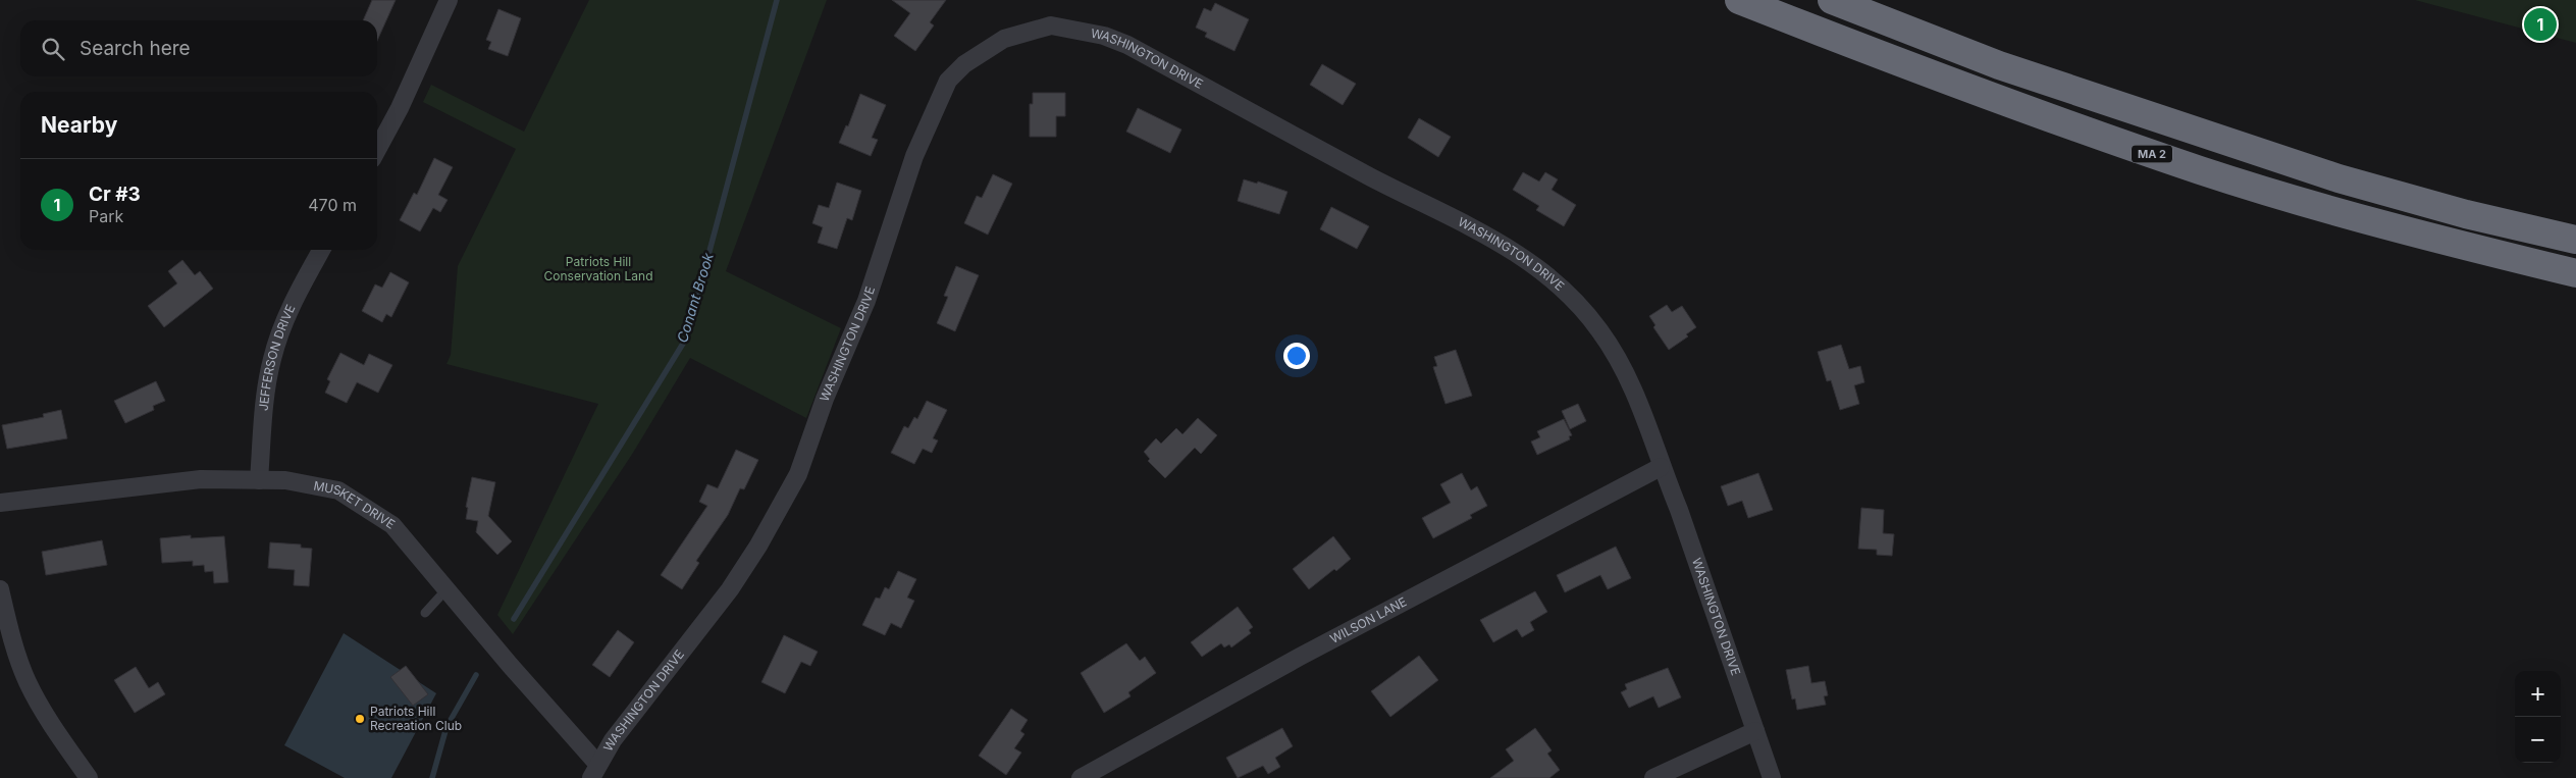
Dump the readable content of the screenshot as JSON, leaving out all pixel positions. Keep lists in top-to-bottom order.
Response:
{
  "streets": {
    "highway": ["MA 2"],
    "street": [
      "WASHINGTON DRIVE",
      "JEFFERSON DRIVE",
      "MUSKET DRIVE",
      "WILSON LANE"
    ]
  },
  "crossings": [
    ["WASHINGTON DRIVE", "MUSKET DRIVE"],
    ["WASHINGTON DRIVE", "WILSON LANE"],
    ["JEFFERSON DRIVE", "MUSKET DRIVE"]
  ],
  "water": ["Conant Brook"],
  "parks": ["Patriots Hill Conservation Land"],
  "places": ["Patriots Hill Recreation Club"],
  "page": {
    "pins": "1",
    "search": "Search here",
    "heading": "Nearby",
    "list": [
      {
        "mark": "1",
        "name": "Cr #3",
        "note": "Park",
        "value": "470 m"
      }
    ],
    "map_buttons": ["+", "−"]
  }
}
